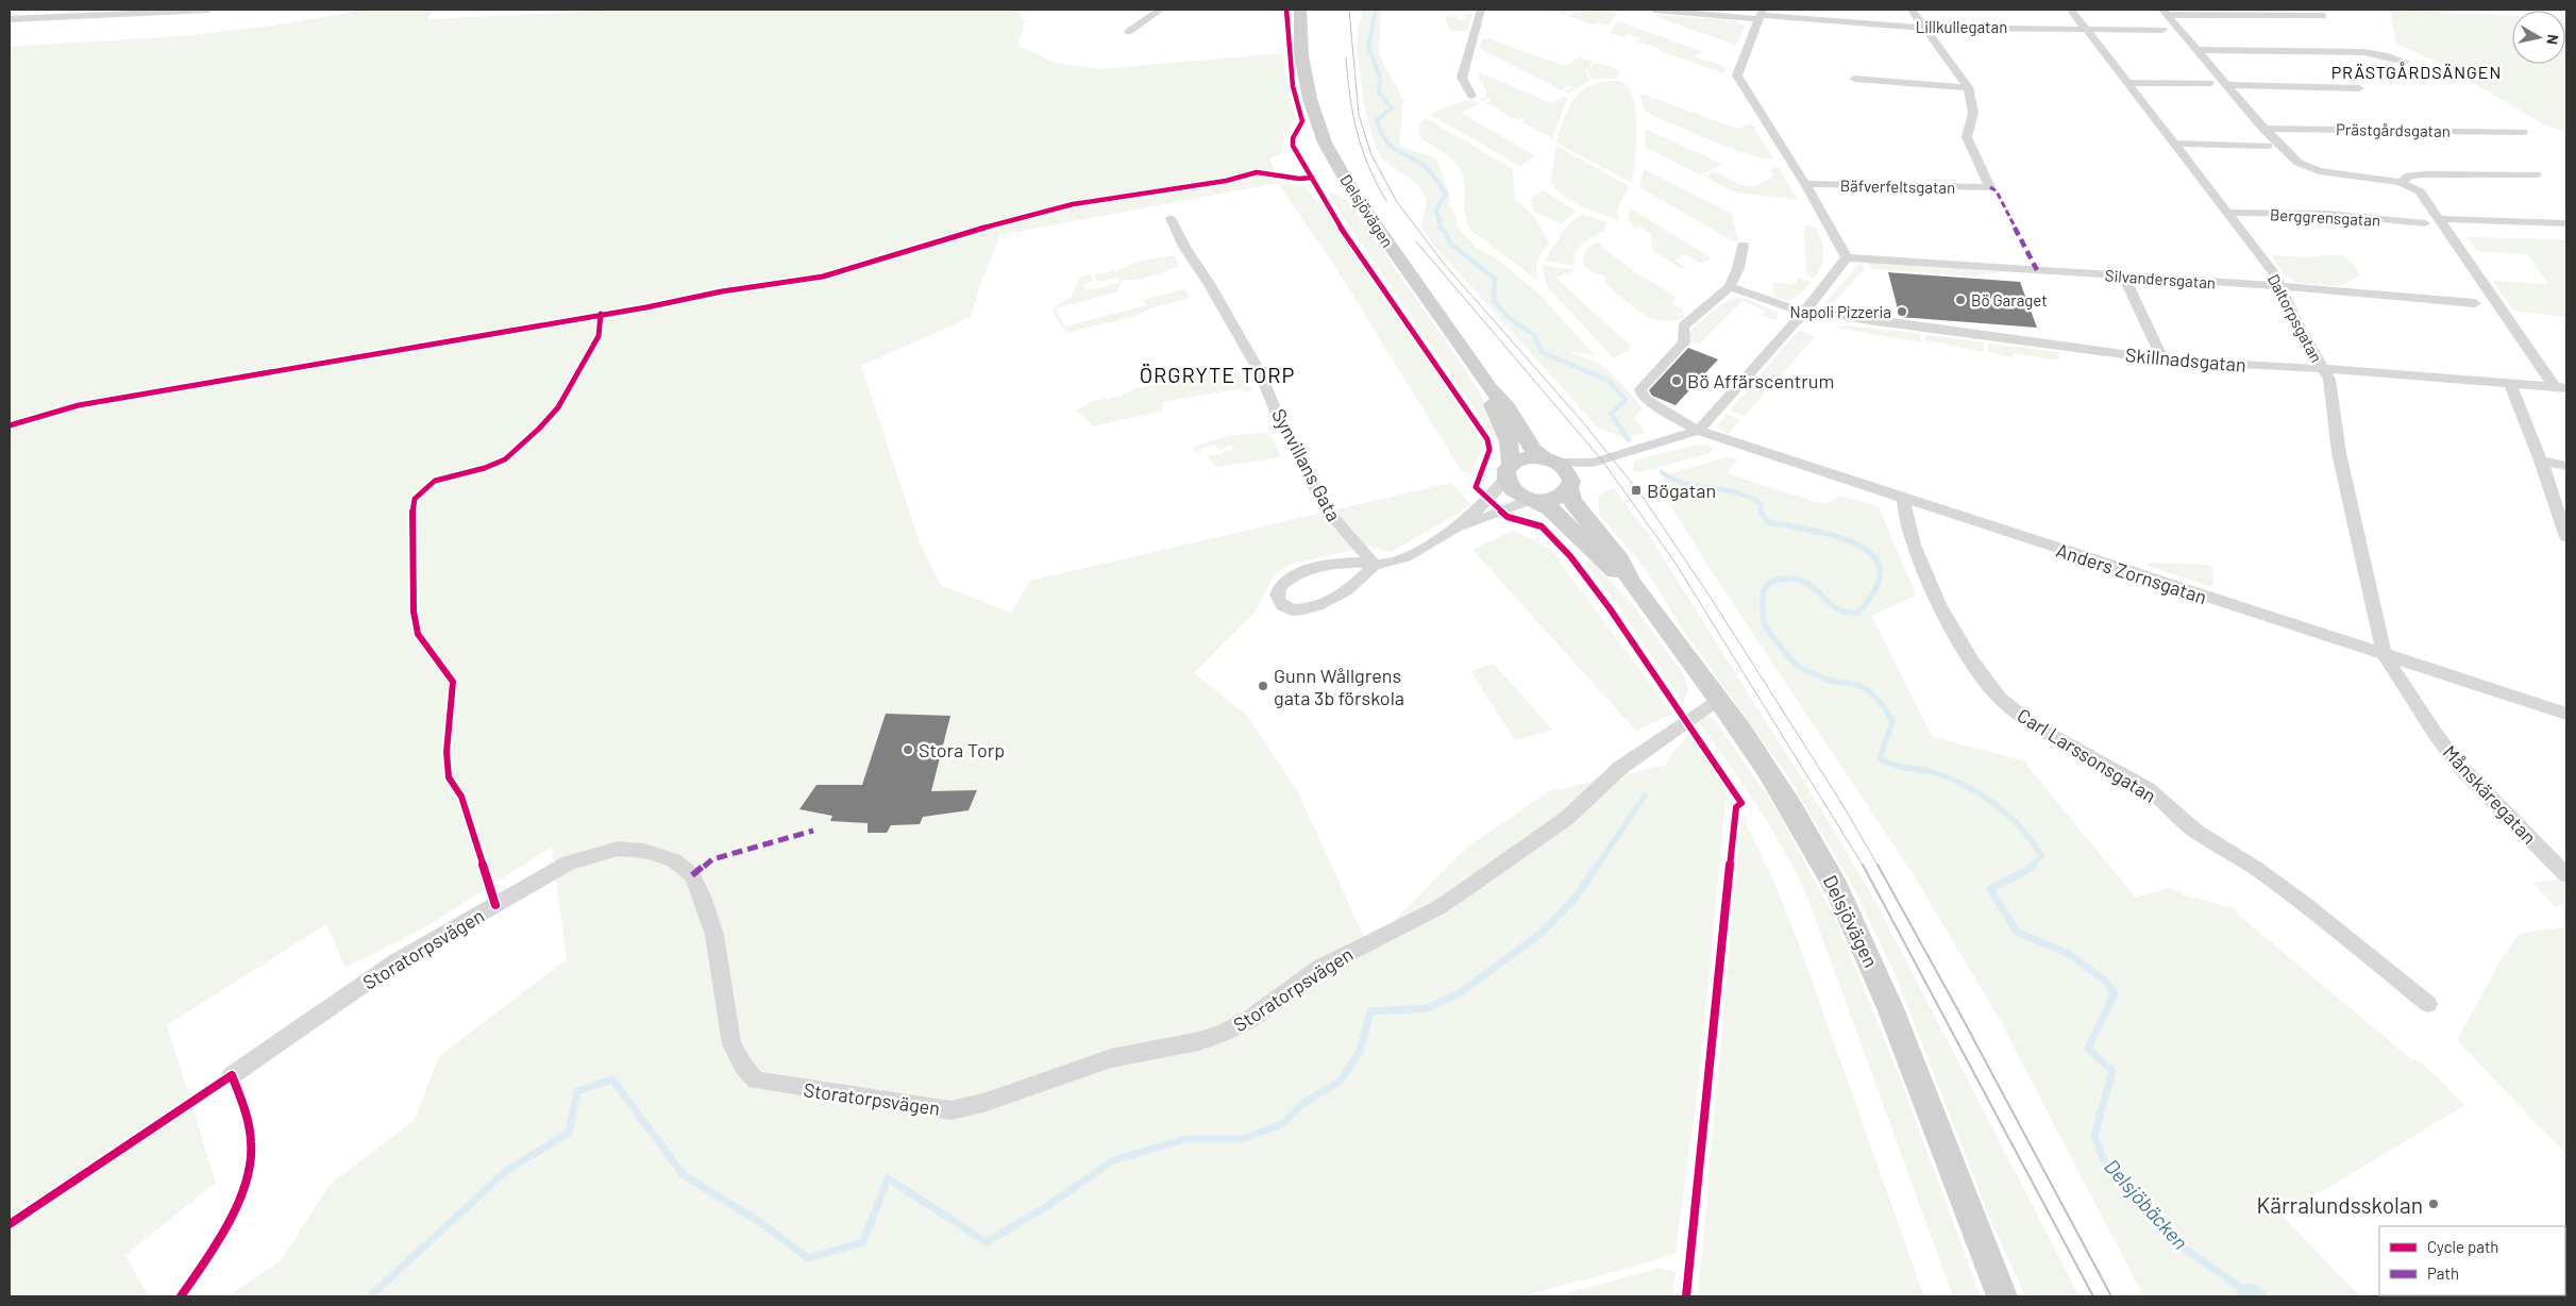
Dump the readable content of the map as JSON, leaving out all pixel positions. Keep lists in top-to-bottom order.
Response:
{
  "streets": {
    "street": [
      "Lillkullegatan",
      "Prästgårdsgatan",
      "Bäfverfeltsgatan",
      "Delsjövägen",
      "Berggrensgatan",
      "Silvandersgatan",
      "Daltorpsgatan",
      "Skillnadsgatan",
      "Synvillans Gata",
      "Anders Zornsgatan",
      "Carl Larssonsgatan",
      "Månskäregatan",
      "Storatorpsvägen"
    ]
  },
  "crossings": [
    ["Lillkullegatan", "Daltorpsgatan"],
    ["Delsjövägen", "Storatorpsvägen"],
    ["Berggrensgatan", "Daltorpsgatan"],
    ["Silvandersgatan", "Daltorpsgatan"],
    ["Daltorpsgatan", "Skillnadsgatan"],
    ["Daltorpsgatan", "Anders Zornsgatan"],
    ["Daltorpsgatan", "Månskäregatan"],
    ["Skillnadsgatan", "Anders Zornsgatan"],
    ["Anders Zornsgatan", "Carl Larssonsgatan"],
    ["Anders Zornsgatan", "Månskäregatan"]
  ],
  "districts": ["PRÄSTGÅRDSÄNGEN", "ÖRGRYTE TORP"],
  "water": ["Delsjöbäcken"],
  "places": {
    "other": [
      "Bö Garaget",
      "Napoli Pizzeria",
      "Bö Affärscentrum",
      "Gunn Wållgrens gata 3b förskola",
      "Stora Torp",
      "Kärralundsskolan"
    ],
    "transit": ["Bögatan"]
  },
  "legend": ["Cycle path", "Path"],
  "north": "right"
}
